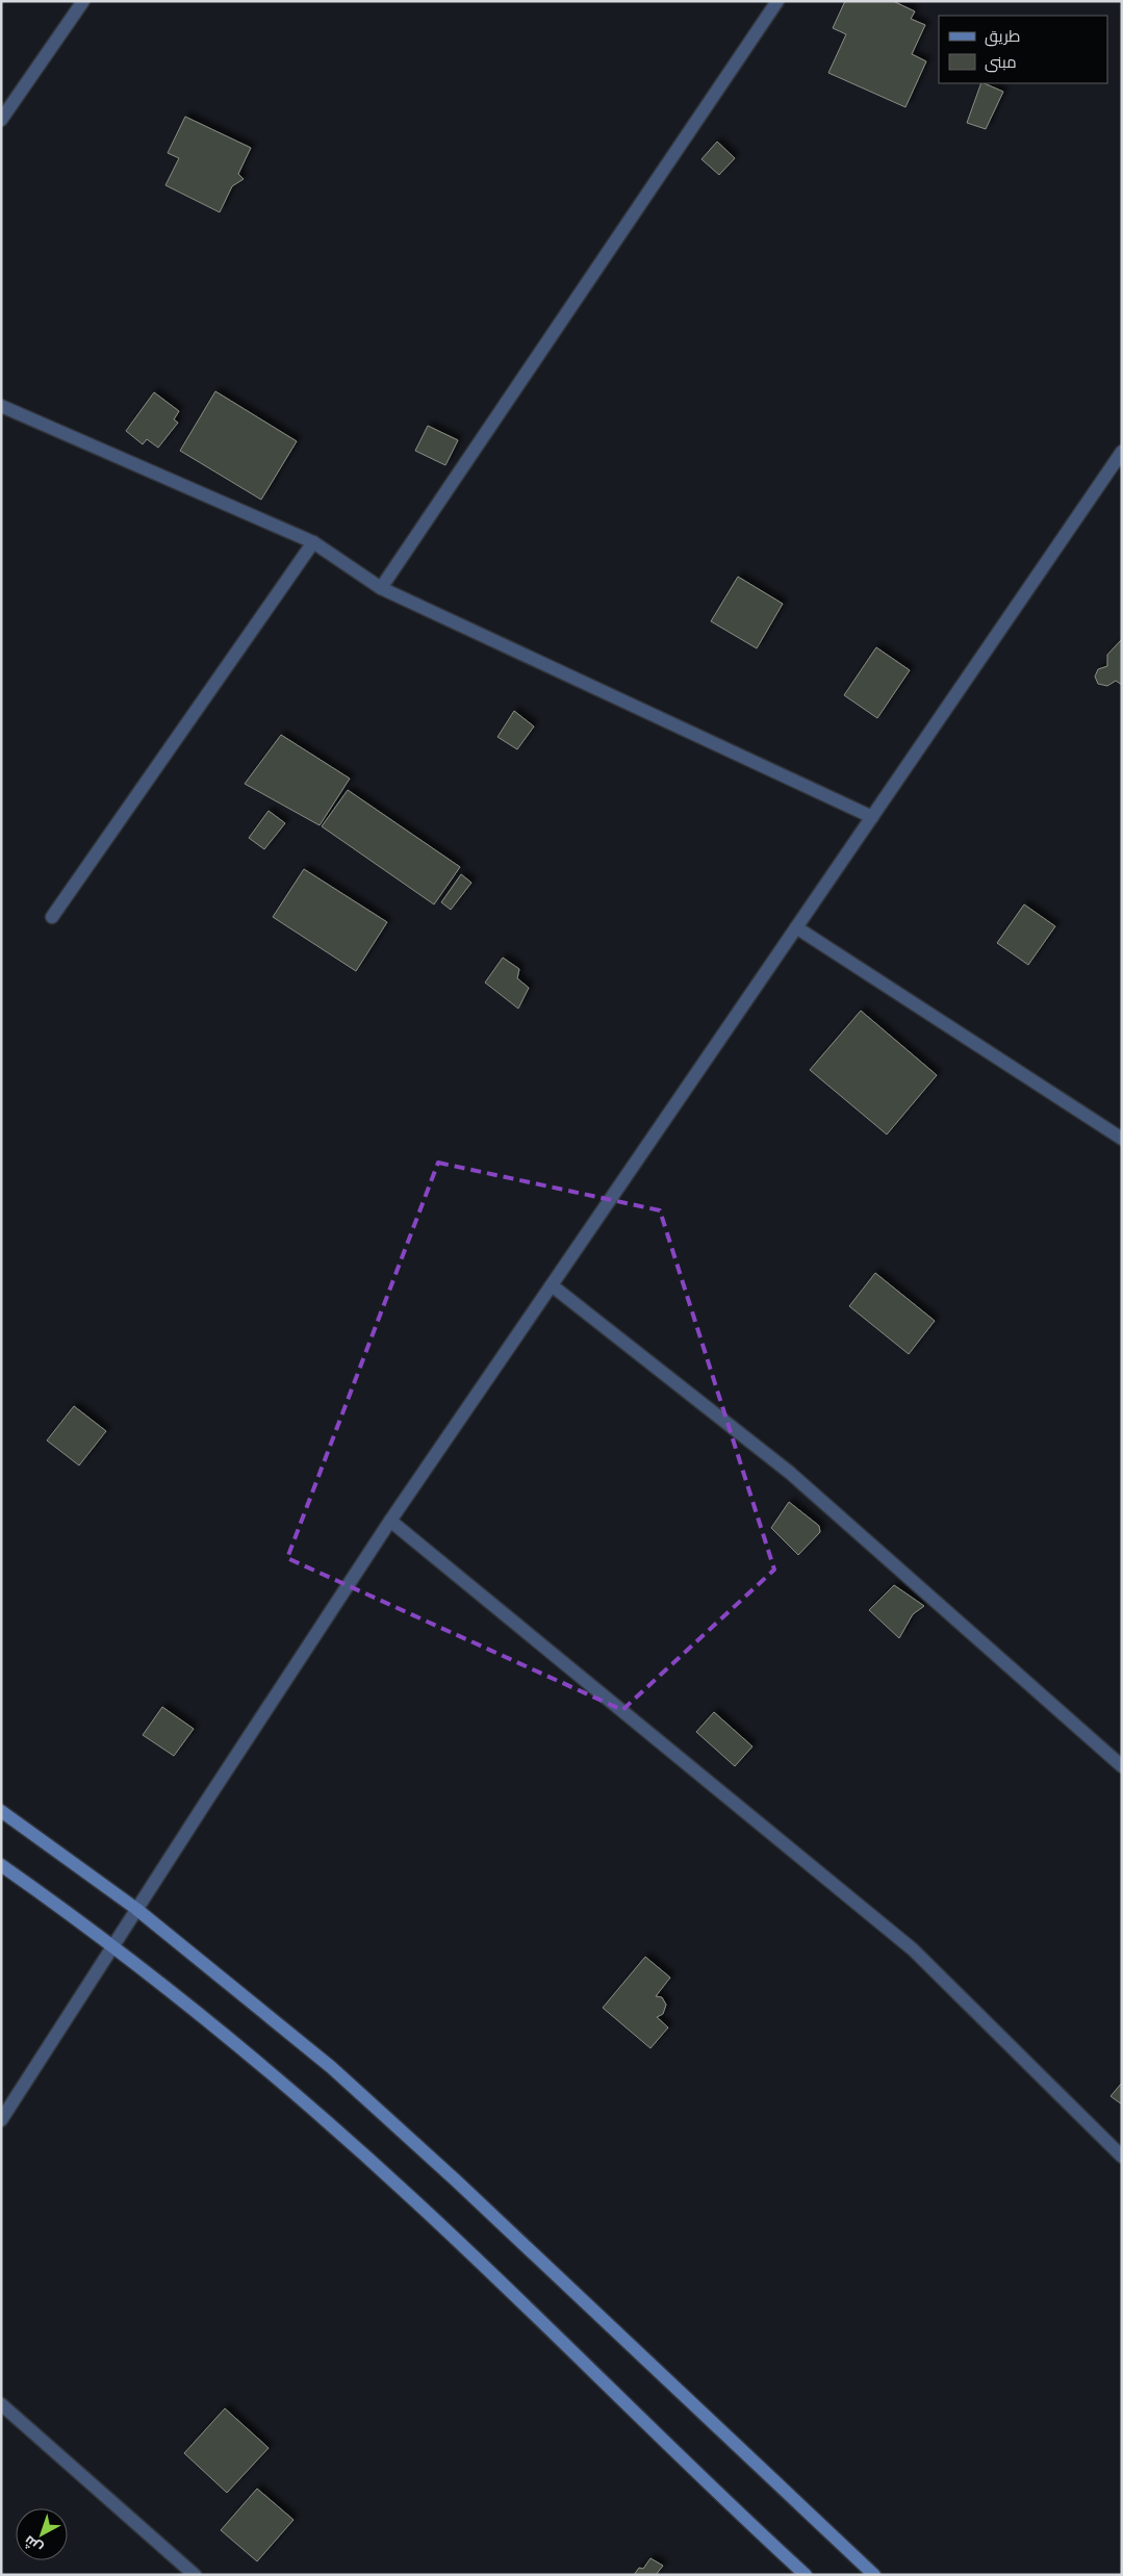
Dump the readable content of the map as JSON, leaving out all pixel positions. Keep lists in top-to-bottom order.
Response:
{
  "legend": ["طريق", "مبنى"],
  "north": "bottom left"
}
